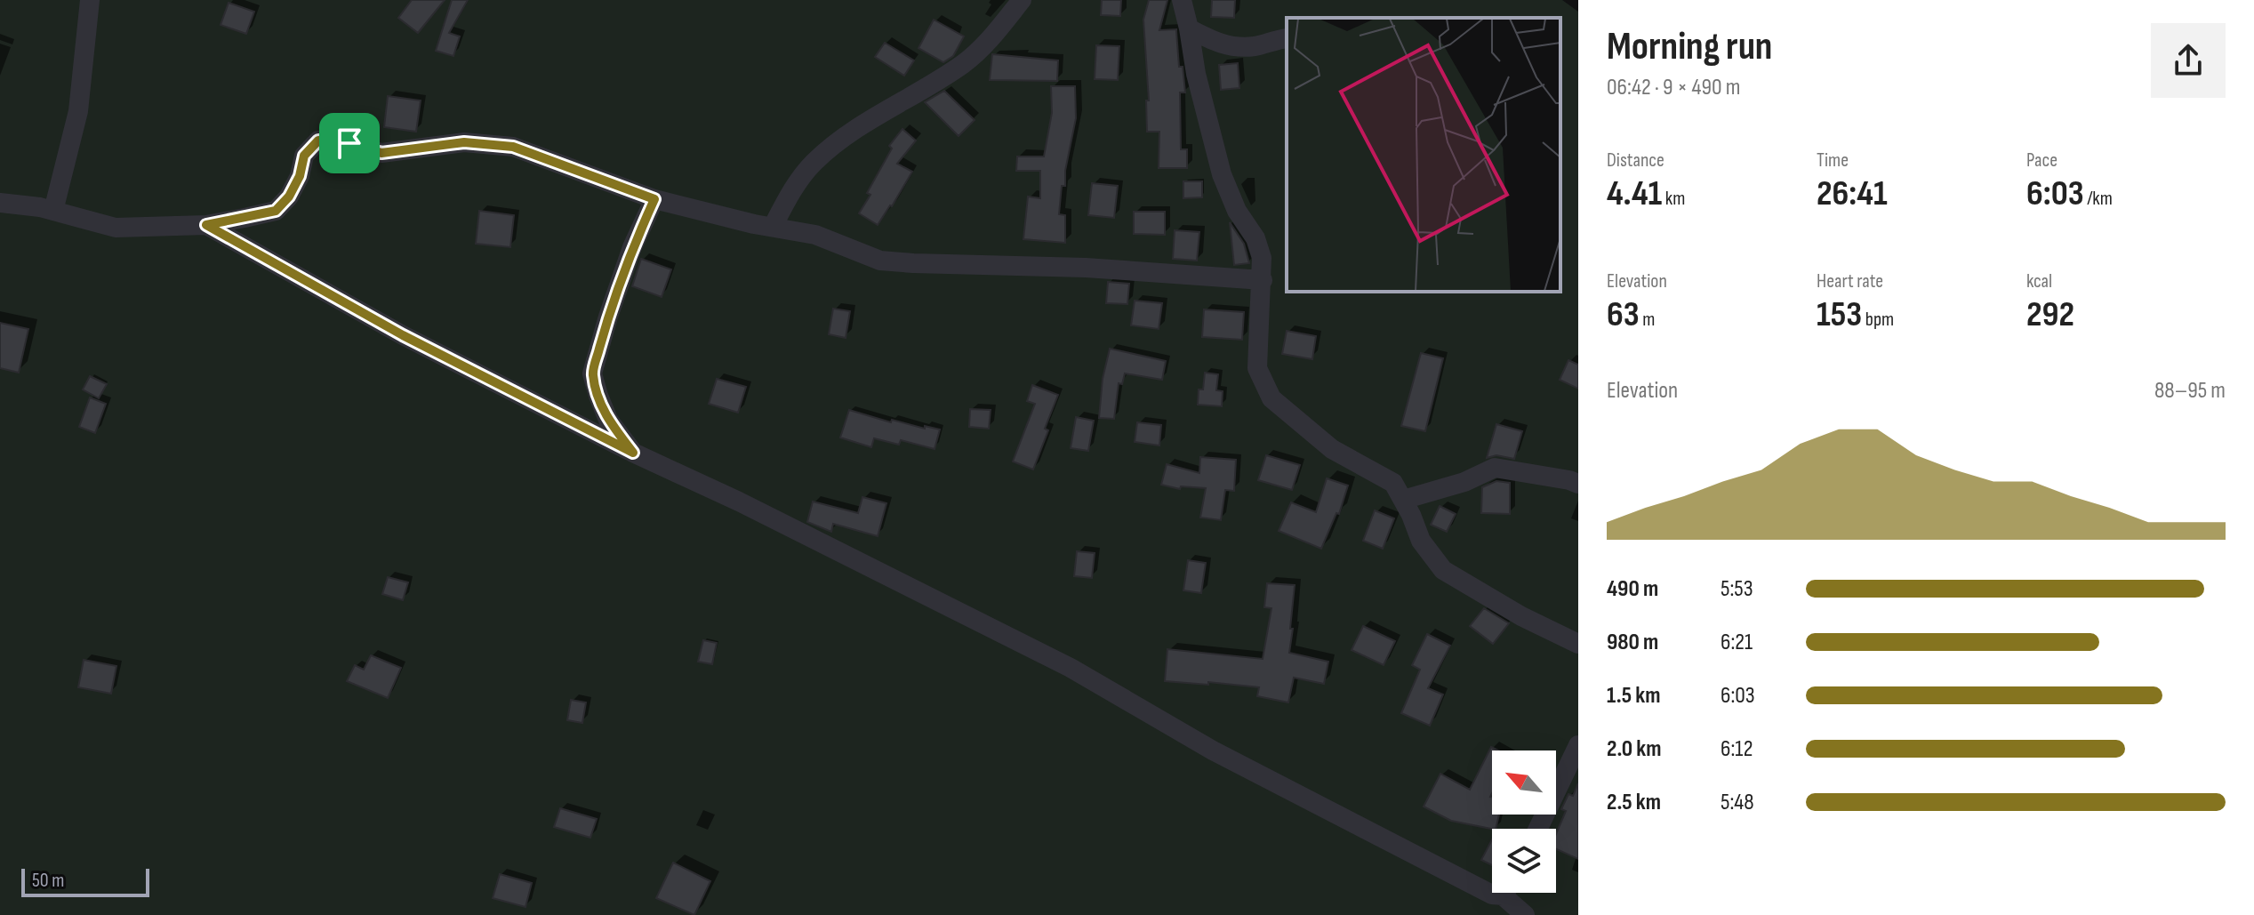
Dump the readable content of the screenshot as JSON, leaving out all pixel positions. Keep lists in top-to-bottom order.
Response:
{
  "scale_bar": "50 m",
  "north": "top left",
  "page": {
    "heading": ["Morning run", "06:42 · 9 × 490 m"],
    "stats": [
      ["Distance", "4.41 km"],
      ["Time", "26:41"],
      ["Pace", "6:03 /km"],
      ["Elevation", "63 m"],
      ["Heart rate", "153 bpm"],
      ["kcal", "292"]
    ],
    "chart": ["Elevation", "88–95 m"],
    "list": [
      {
        "name": "490 m",
        "note": "5:53"
      },
      {
        "name": "980 m",
        "note": "6:21"
      },
      {
        "name": "1.5 km",
        "note": "6:03"
      },
      {
        "name": "2.0 km",
        "note": "6:12"
      },
      {
        "name": "2.5 km",
        "note": "5:48"
      }
    ],
    "scale": "50 m"
  }
}
